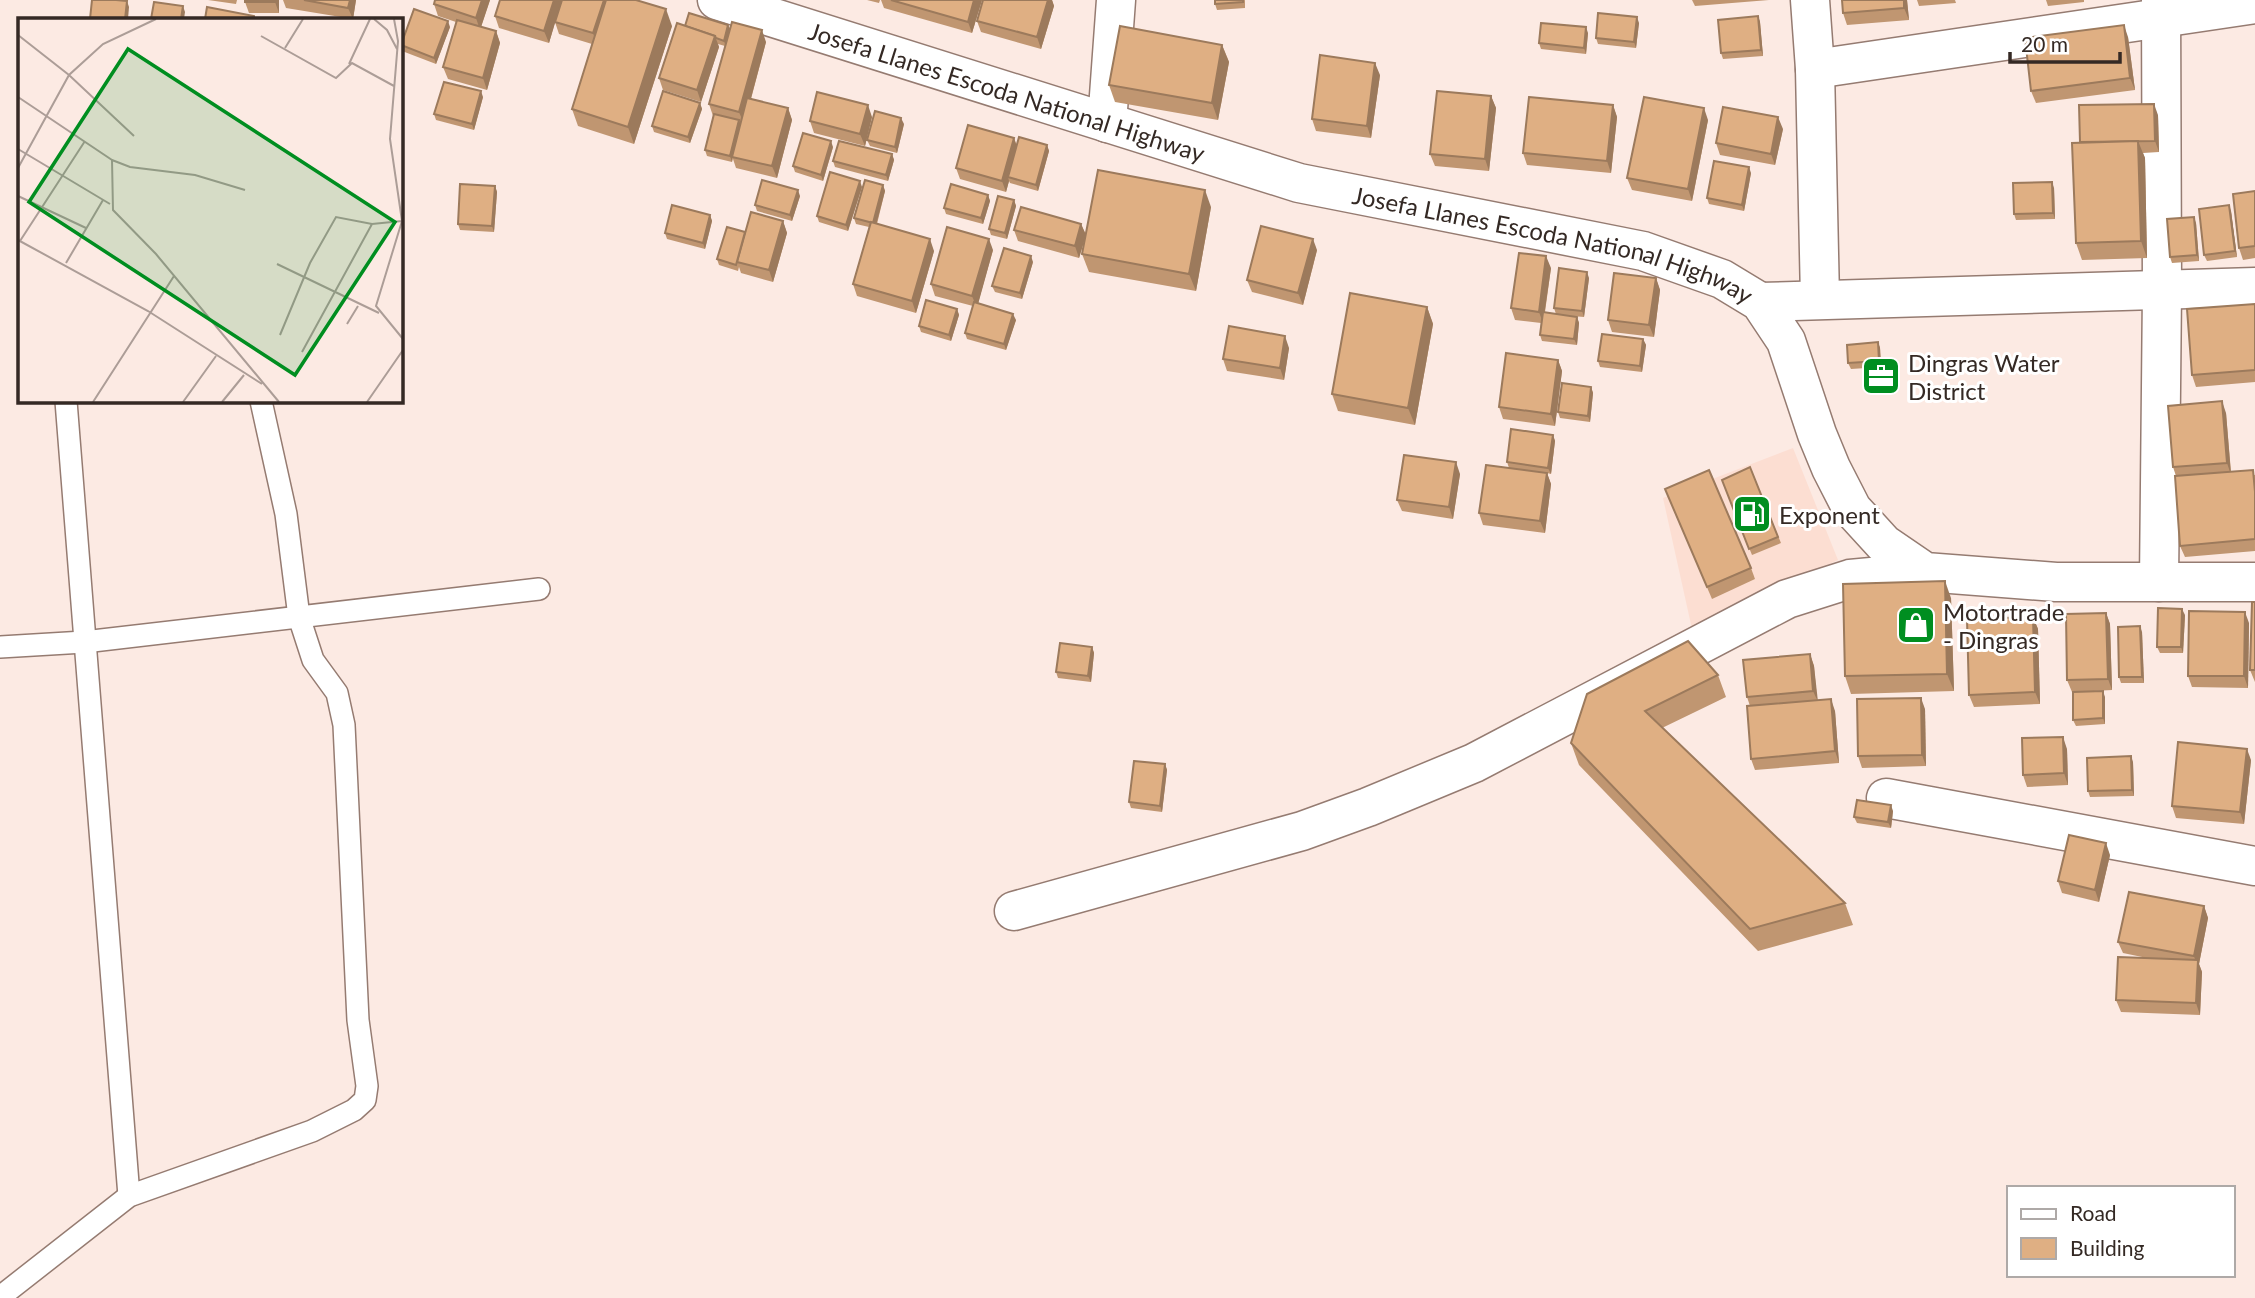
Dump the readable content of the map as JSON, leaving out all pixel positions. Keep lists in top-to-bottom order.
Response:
{
  "streets": {
    "street": ["Josefa Llanes Escoda National Highway"]
  },
  "places": {
    "office": ["Dingras Water District"],
    "fuel station": ["Exponent"],
    "shop": ["Motortrade - Dingras"]
  },
  "legend": ["Road", "Building"],
  "scale_bar": "20 m"
}
